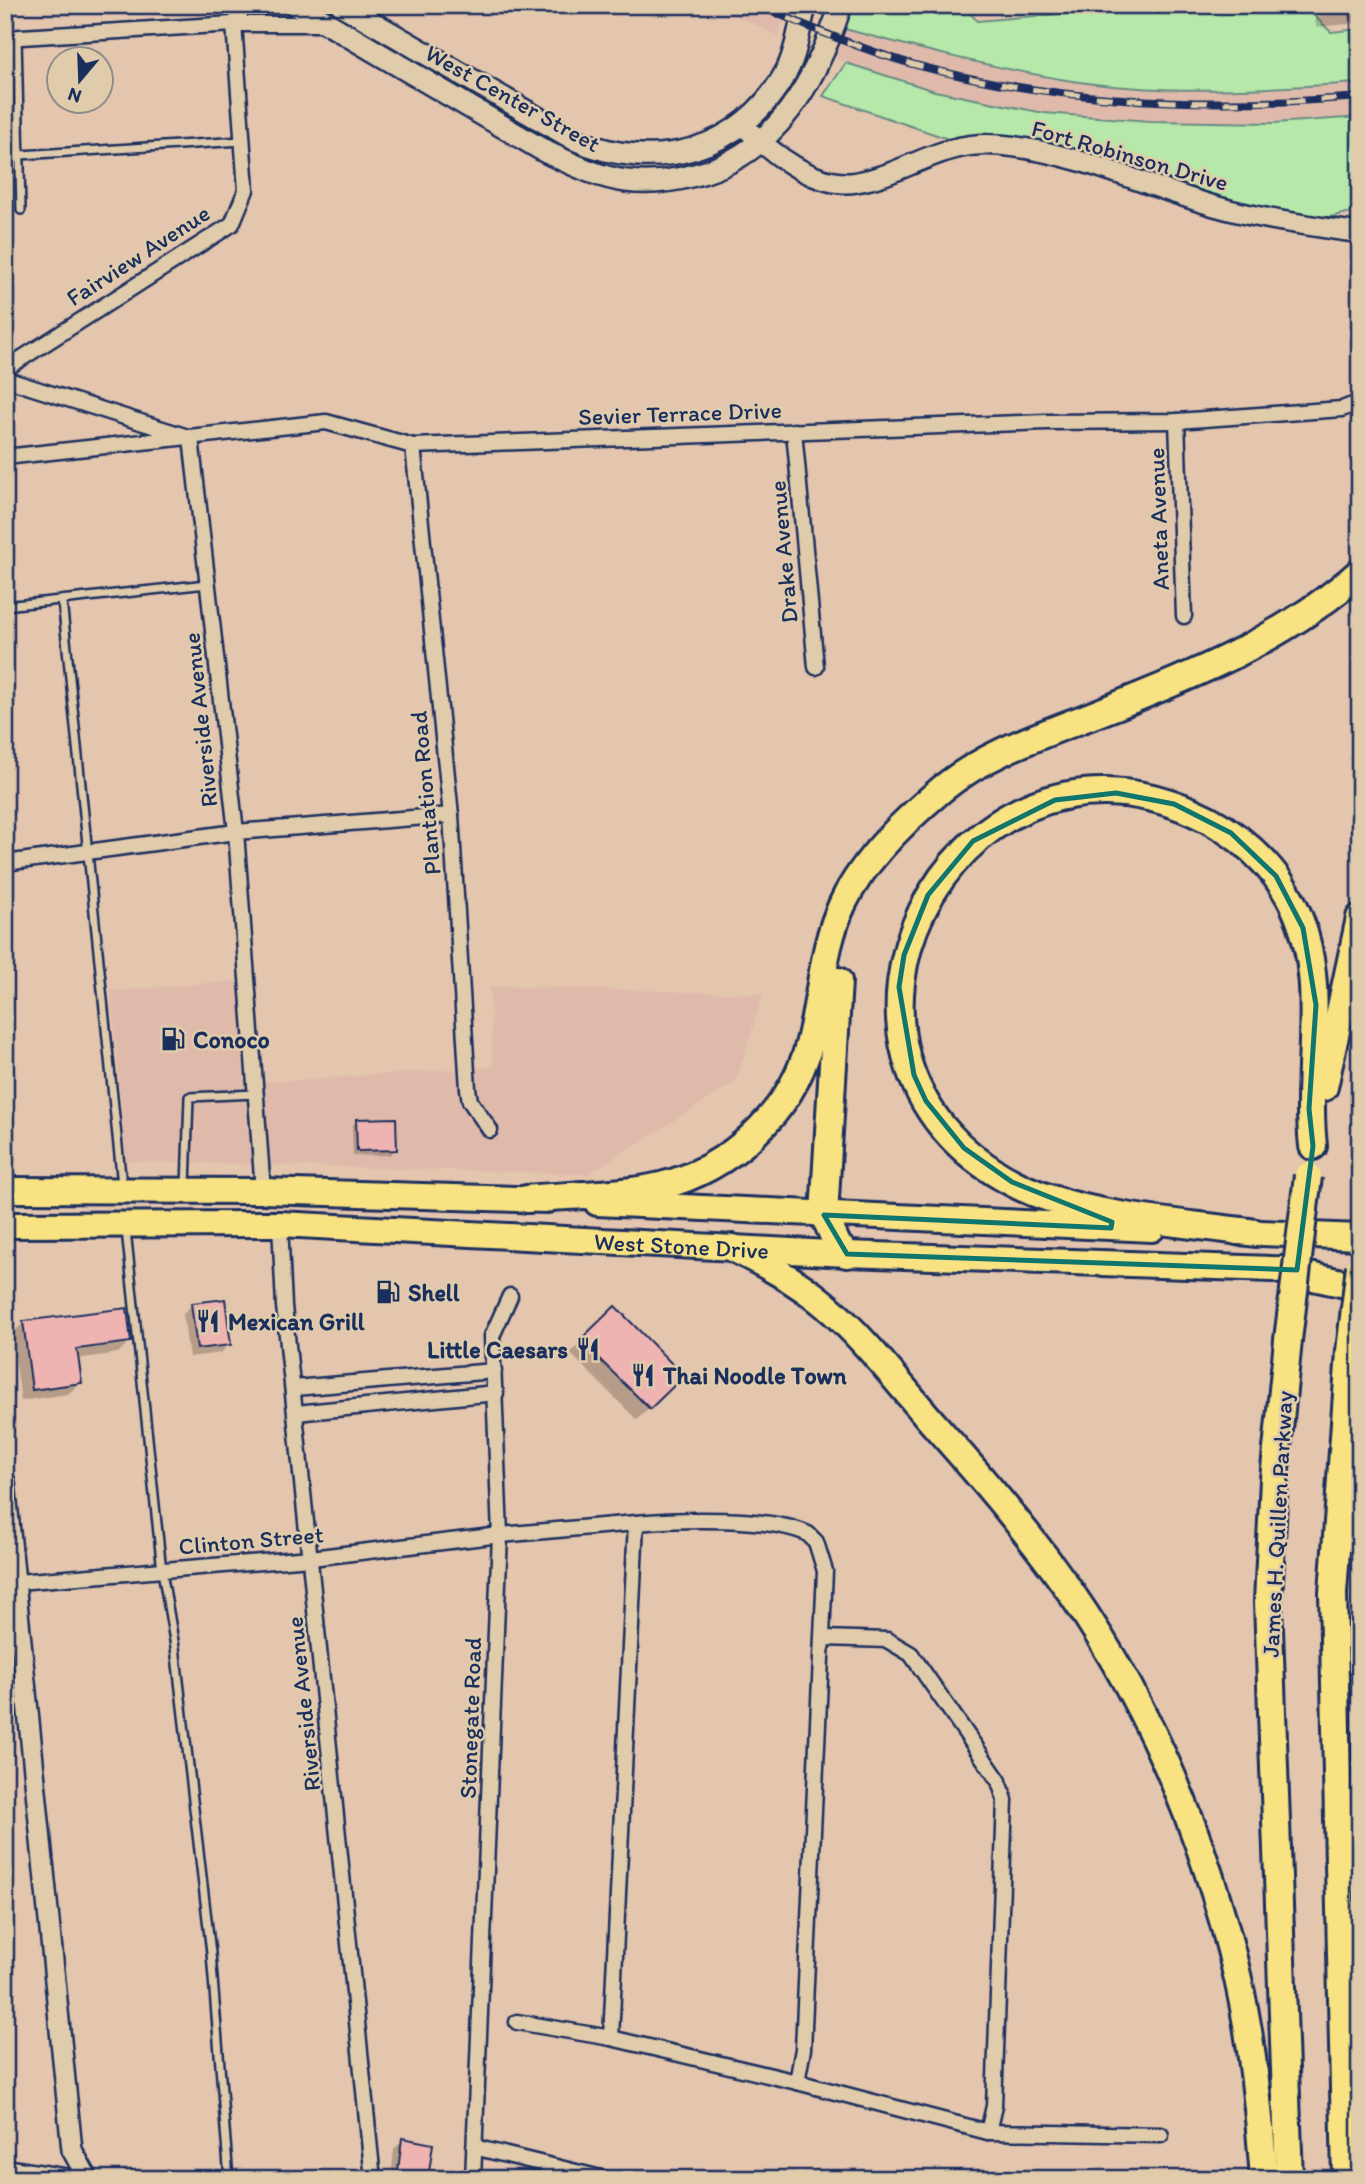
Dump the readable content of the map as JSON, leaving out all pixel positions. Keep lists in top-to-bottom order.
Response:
{
  "streets": {
    "highway": ["West Stone Drive", "James H. Quillen Parkway"],
    "main road": ["West Center Street"],
    "street": [
      "Fort Robinson Drive",
      "Fairview Avenue",
      "Sevier Terrace Drive",
      "Aneta Avenue",
      "Drake Avenue",
      "Riverside Avenue",
      "Plantation Road",
      "Clinton Street",
      "Stonegate Road"
    ]
  },
  "crossings": [
    ["West Center Street", "Fort Robinson Drive"],
    ["Sevier Terrace Drive", "Aneta Avenue"],
    ["Sevier Terrace Drive", "Drake Avenue"],
    ["Sevier Terrace Drive", "Riverside Avenue"],
    ["Sevier Terrace Drive", "Plantation Road"],
    ["Riverside Avenue", "West Stone Drive"],
    ["Riverside Avenue", "Clinton Street"],
    ["Clinton Street", "Stonegate Road"]
  ],
  "places": {
    "fuel station": ["Conoco", "Shell"],
    "restaurant": ["Mexican Grill", "Little Caesars", "Thai Noodle Town"]
  },
  "north": "bottom"
}
